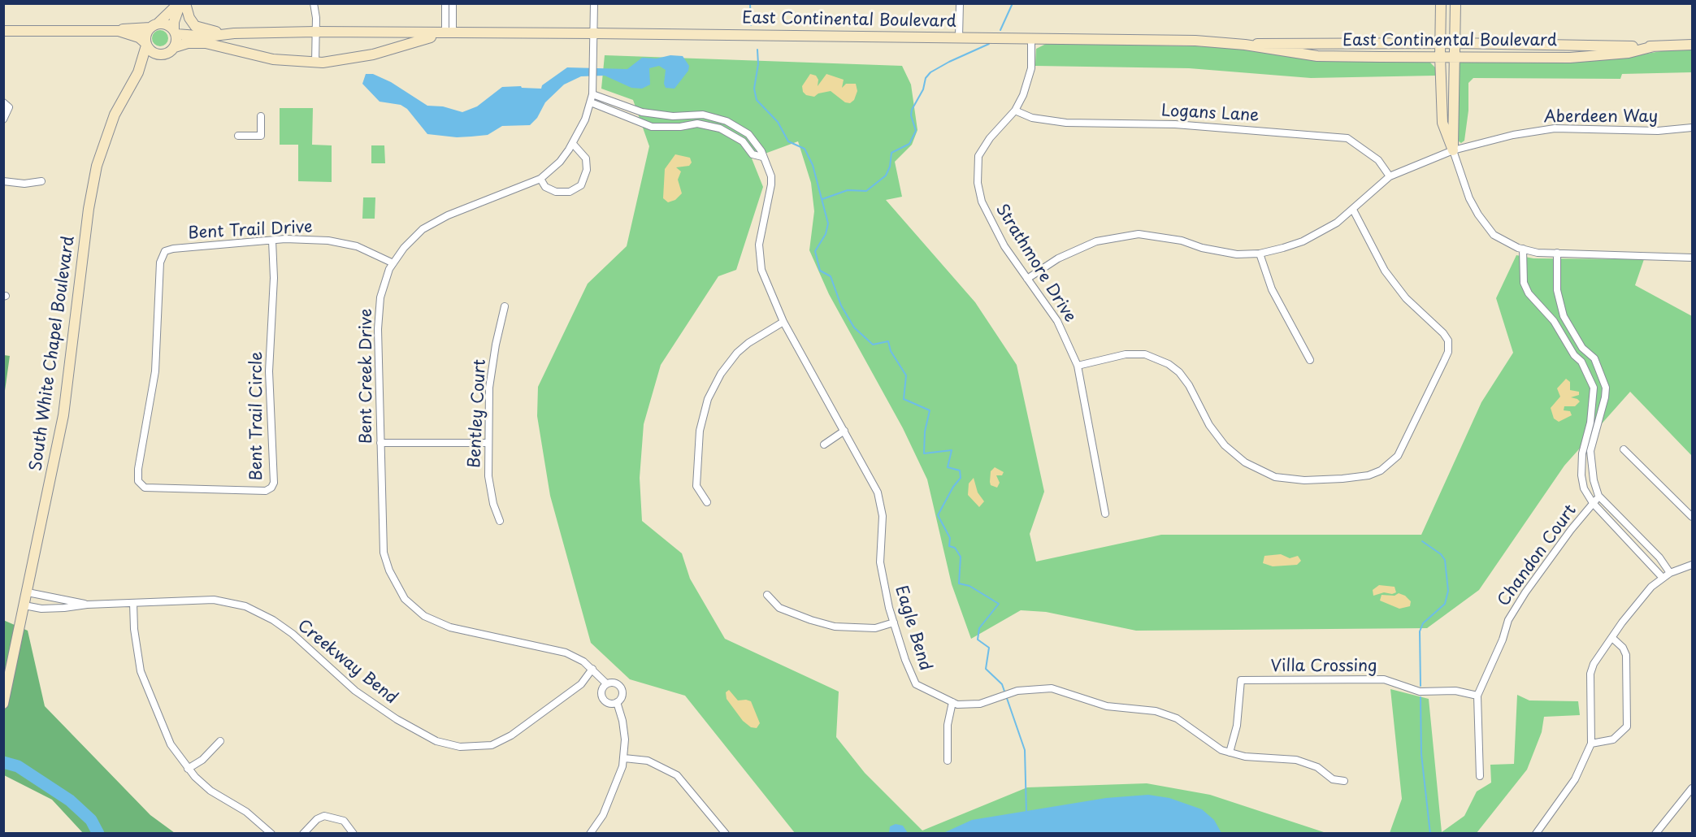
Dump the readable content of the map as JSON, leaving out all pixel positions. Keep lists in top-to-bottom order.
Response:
{
  "streets": {
    "main road": ["East Continental Boulevard", "South White Chapel Boulevard"],
    "street": [
      "Logans Lane",
      "Aberdeen Way",
      "Bent Trail Drive",
      "Strathmore Drive",
      "Bent Creek Drive",
      "Bentley Court",
      "Bent Trail Circle",
      "Chandon Court",
      "Eagle Bend",
      "Creekway Bend",
      "Villa Crossing"
    ]
  },
  "crossings": [
    ["East Continental Boulevard", "Strathmore Drive"],
    ["East Continental Boulevard", "South White Chapel Boulevard"],
    ["East Continental Boulevard", "Bent Creek Drive"],
    ["Logans Lane", "Aberdeen Way"],
    ["Logans Lane", "Strathmore Drive"],
    ["Aberdeen Way", "Strathmore Drive"],
    ["Bent Trail Drive", "Bent Creek Drive"],
    ["Bent Trail Drive", "Bent Trail Circle"],
    ["South White Chapel Boulevard", "Creekway Bend"],
    ["Bent Creek Drive", "Eagle Bend"],
    ["Bent Creek Drive", "Creekway Bend"],
    ["Chandon Court", "Villa Crossing"],
    ["Eagle Bend", "Villa Crossing"]
  ]
}
